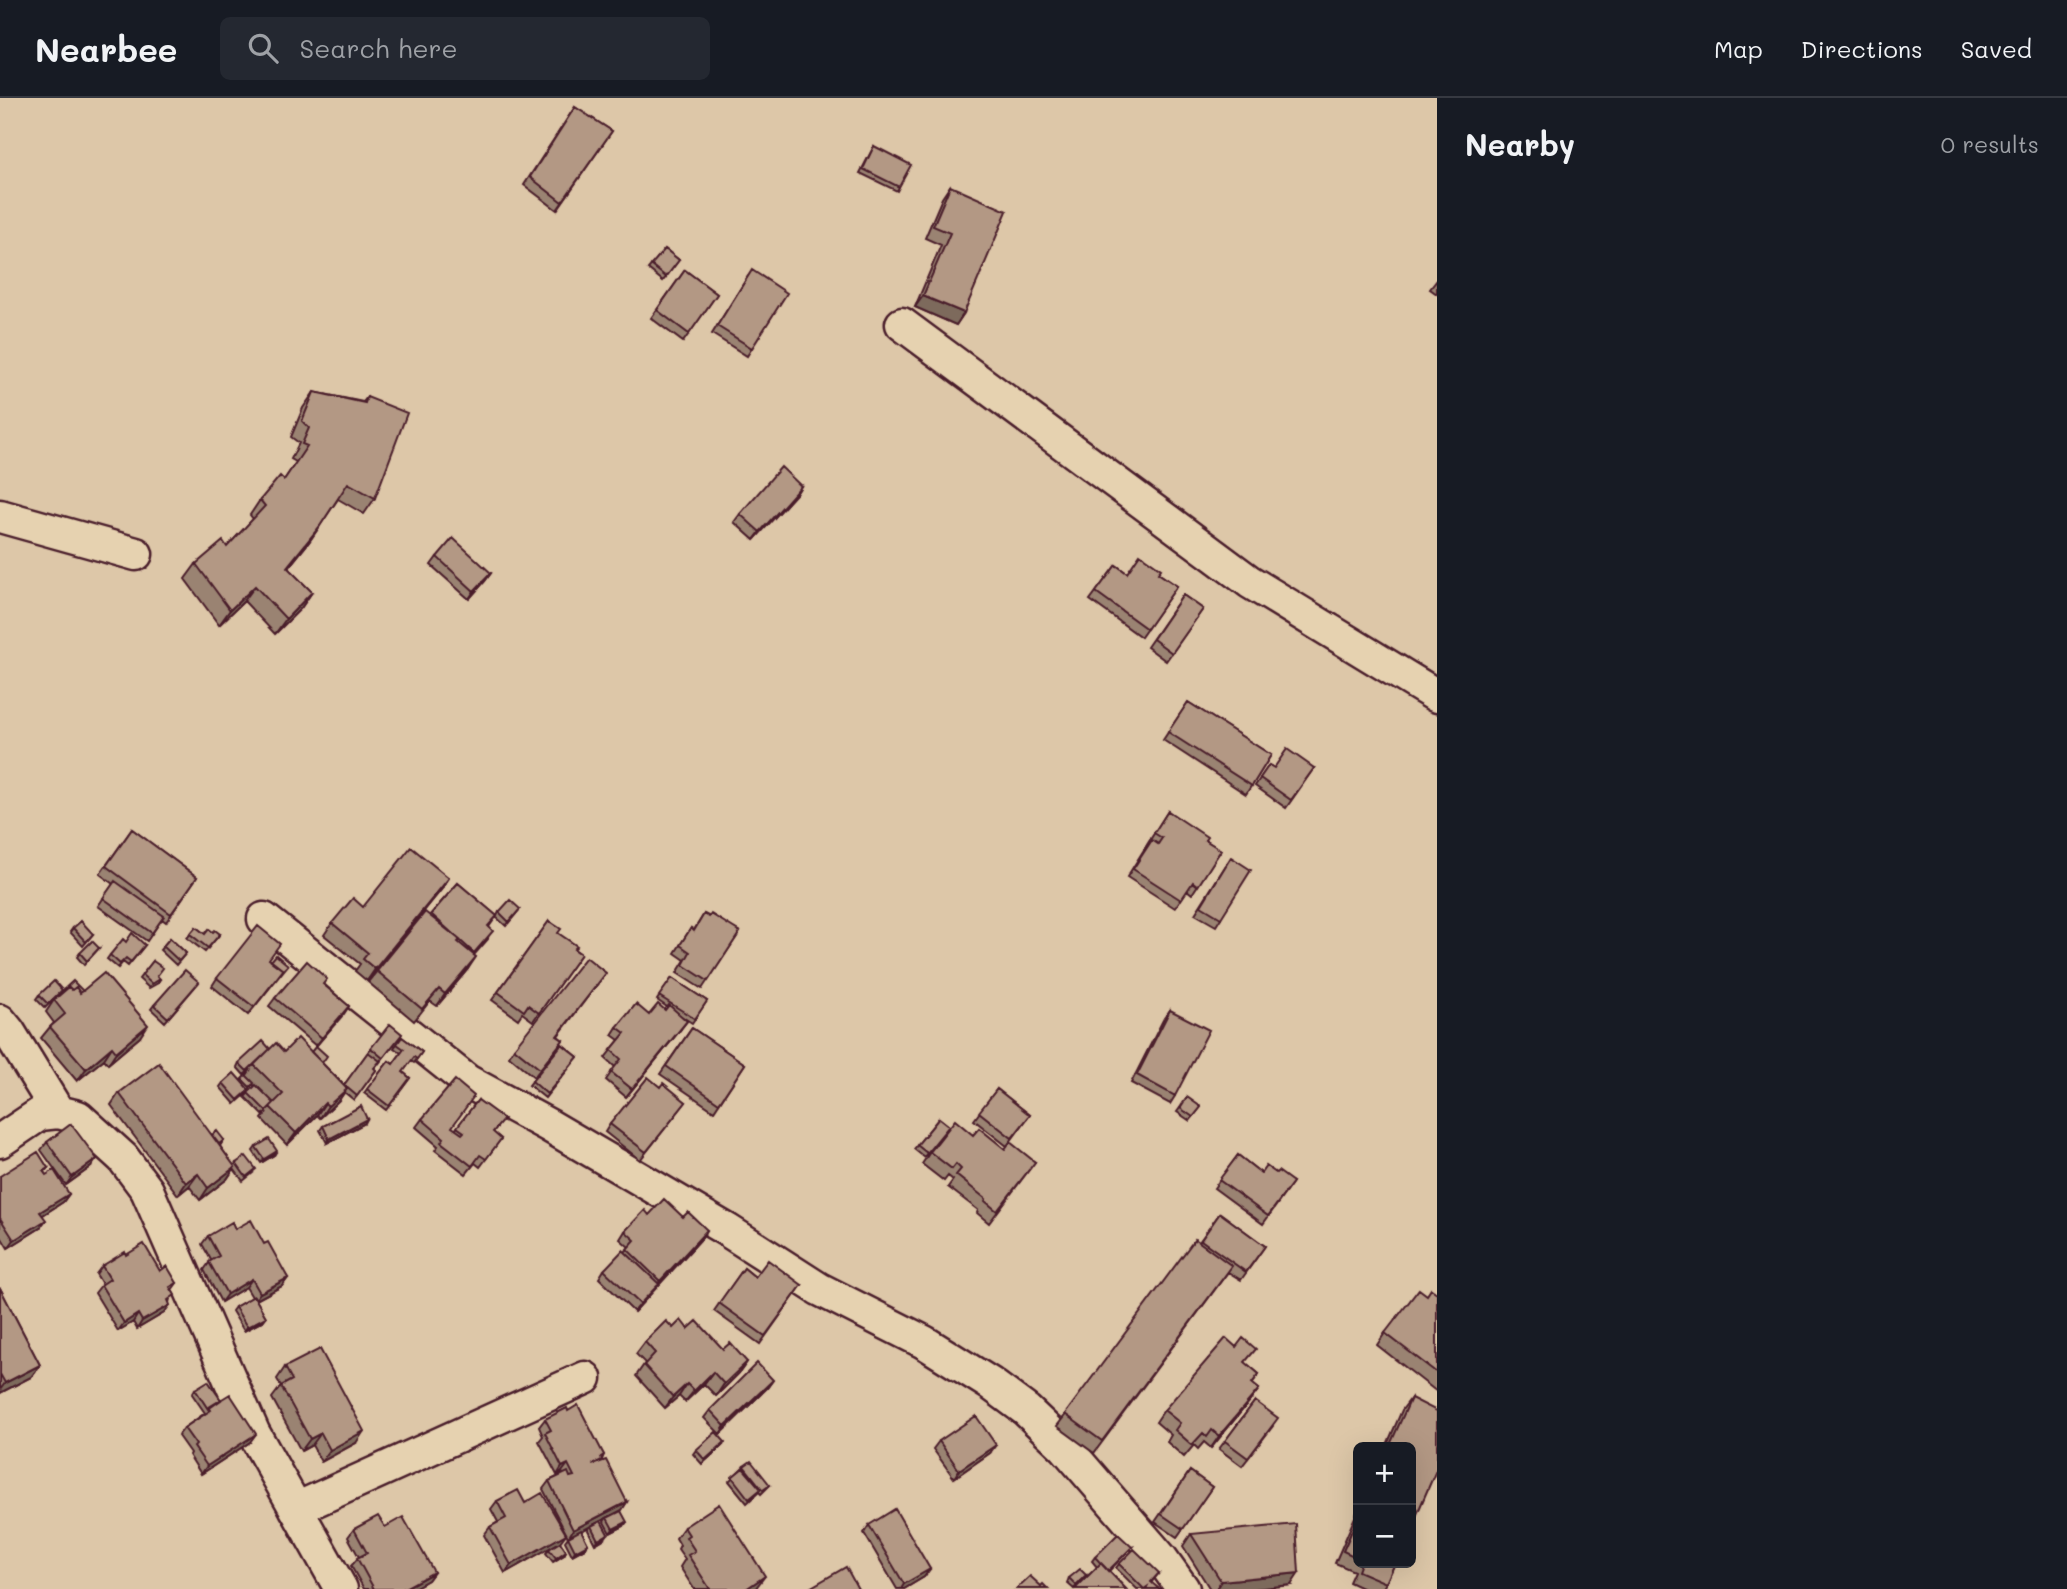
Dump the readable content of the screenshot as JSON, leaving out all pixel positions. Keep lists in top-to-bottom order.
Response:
{
  "page": {
    "header": "Nearbee",
    "search": "Search here",
    "nav": ["Map", "Directions", "Saved"],
    "heading": ["Nearby", "0 results"],
    "map_buttons": ["+", "−"]
  }
}
